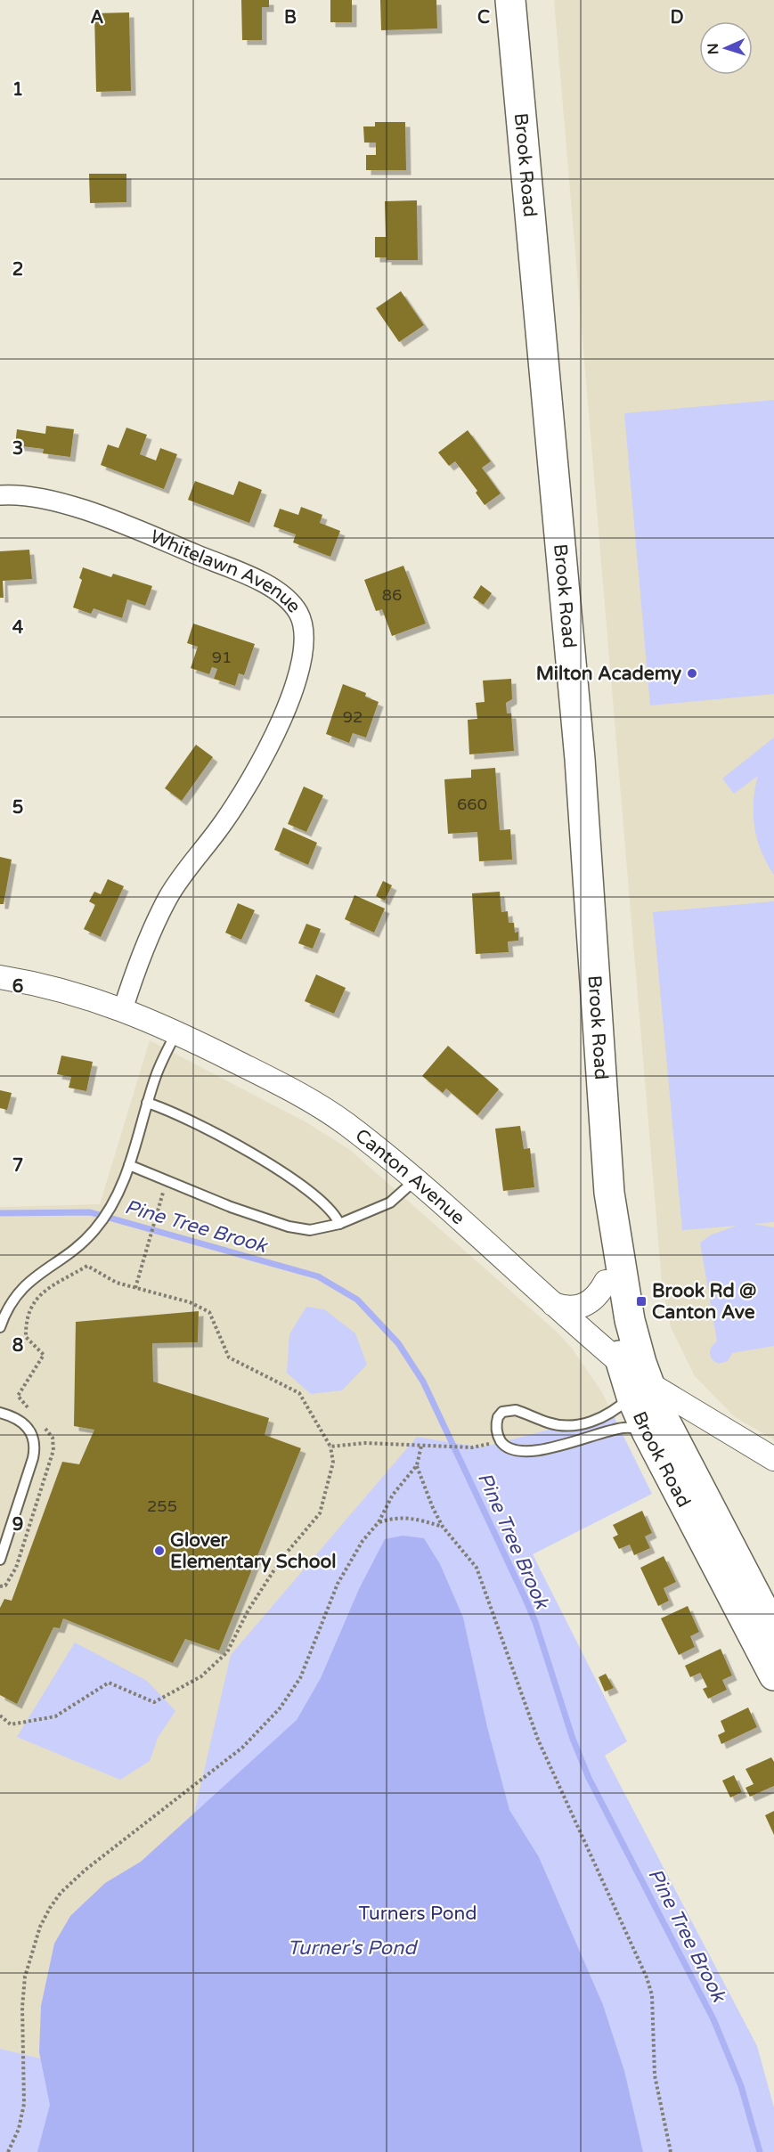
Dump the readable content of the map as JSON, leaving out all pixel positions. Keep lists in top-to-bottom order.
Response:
{
  "streets": {
    "main road": ["Brook Road"],
    "street": ["Whitelawn Avenue", "Canton Avenue"]
  },
  "crossings": [
    ["Brook Road", "Canton Avenue"],
    ["Whitelawn Avenue", "Canton Avenue"]
  ],
  "water": ["Pine Tree Brook", "Turner's Pond"],
  "parks": ["Turners Pond"],
  "places": {
    "other": ["Milton Academy", "Glover Elementary School"],
    "transit": ["Brook Rd @ Canton Ave"]
  },
  "house_numbers": [
    "86",
    "91",
    "92",
    "660",
    "255"
  ],
  "north": "left",
  "grid": {
    "columns": [
      "A",
      "B",
      "C",
      "D"
    ],
    "rows": [
      "1",
      "2",
      "3",
      "4",
      "5",
      "6",
      "7",
      "8",
      "9"
    ]
  }
}
